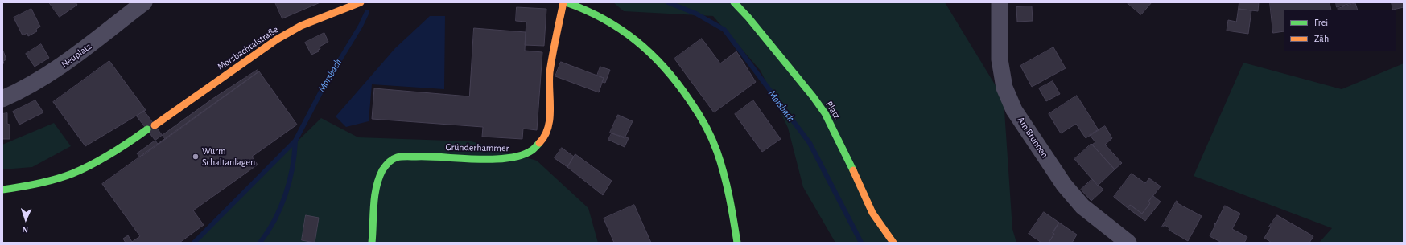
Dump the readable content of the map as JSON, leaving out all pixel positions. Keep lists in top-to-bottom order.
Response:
{
  "streets": {
    "main road": ["Morsbachtalstraße", "Platz", "Gründerhammer"],
    "street": ["Neuplatz", "Am Brunnen"]
  },
  "water": ["Morsbach"],
  "places": ["Wurm Schaltanlagen"],
  "legend": ["Frei", "Zäh"],
  "north": "bottom"
}
